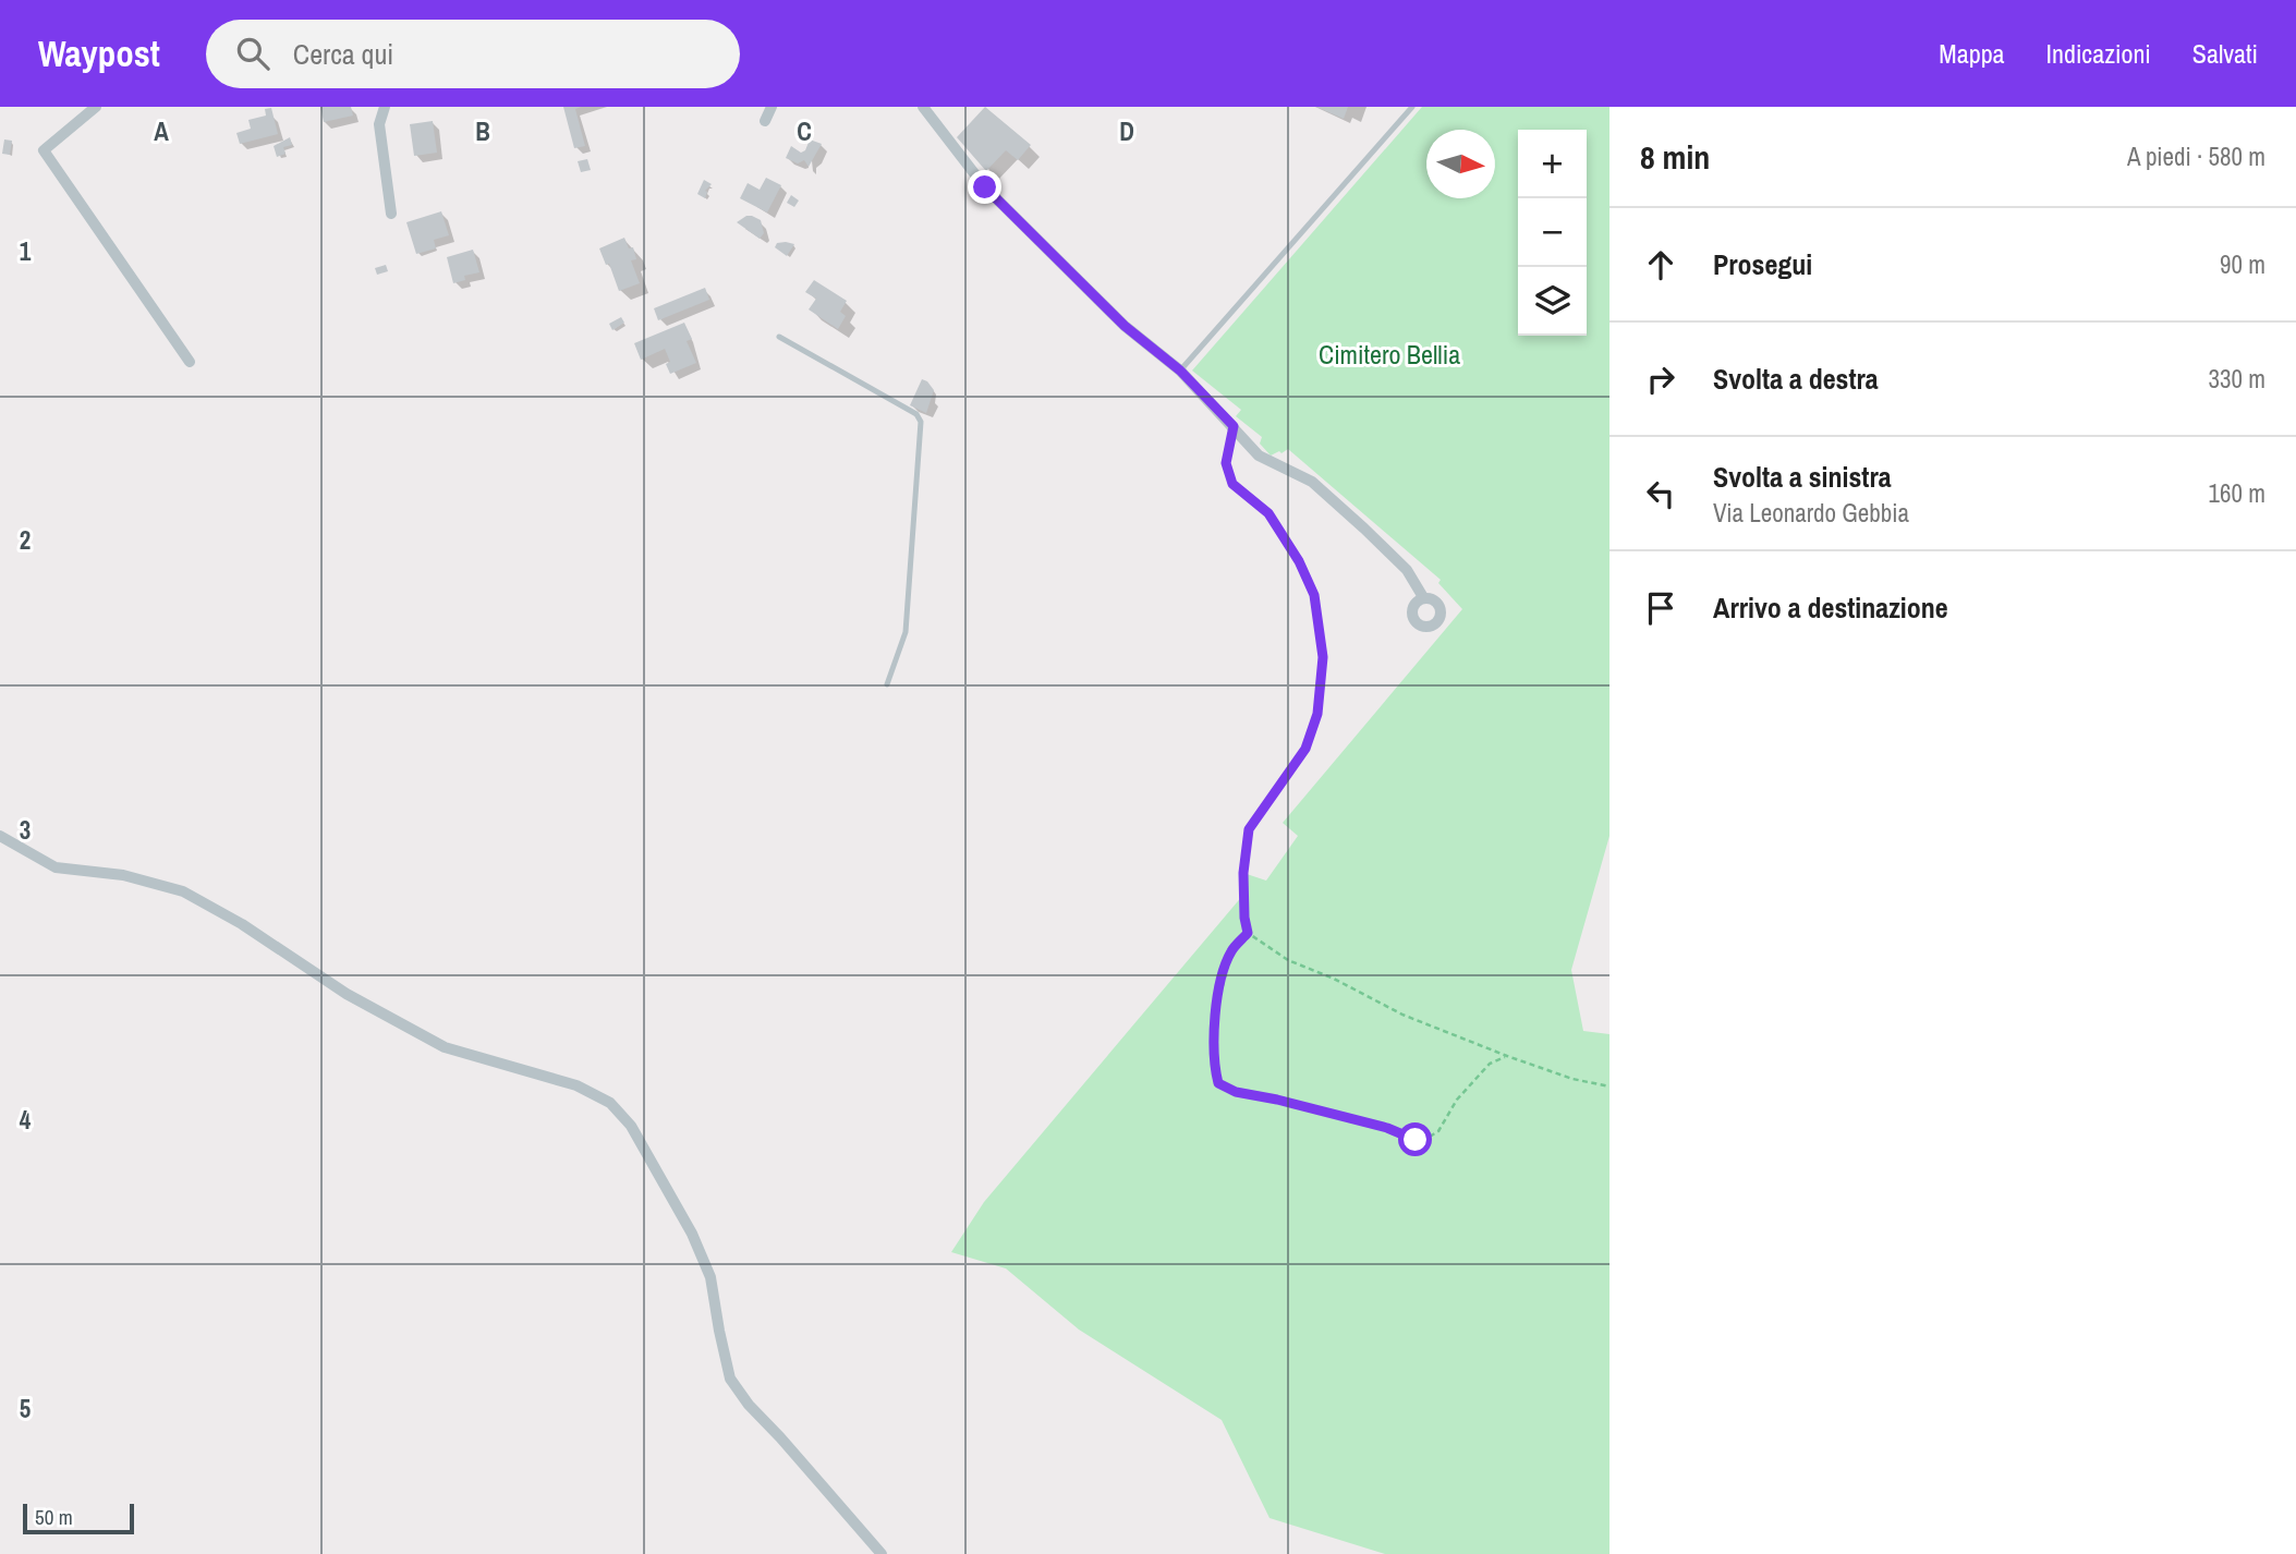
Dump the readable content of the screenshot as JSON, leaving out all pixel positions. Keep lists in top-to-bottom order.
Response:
{
  "parks": ["Cimitero Bellia"],
  "scale_bar": "50 m",
  "north": "right",
  "page": {
    "header": "Waypost",
    "search": "Cerca qui",
    "nav": ["Mappa", "Indicazioni", "Salvati"],
    "heading": ["8 min", "A piedi · 580 m"],
    "map_buttons": ["+", "−"],
    "list": [
      ["Prosegui", "90 m"],
      ["Svolta a destra", "330 m"],
      ["Svolta a sinistra", "Via Leonardo Gebbia", "160 m"],
      "Arrivo a destinazione"
    ],
    "scale": "50 m"
  },
  "grid": {
    "columns": [
      "A",
      "B",
      "C",
      "D"
    ],
    "rows": [
      "1",
      "2",
      "3",
      "4",
      "5"
    ]
  }
}
